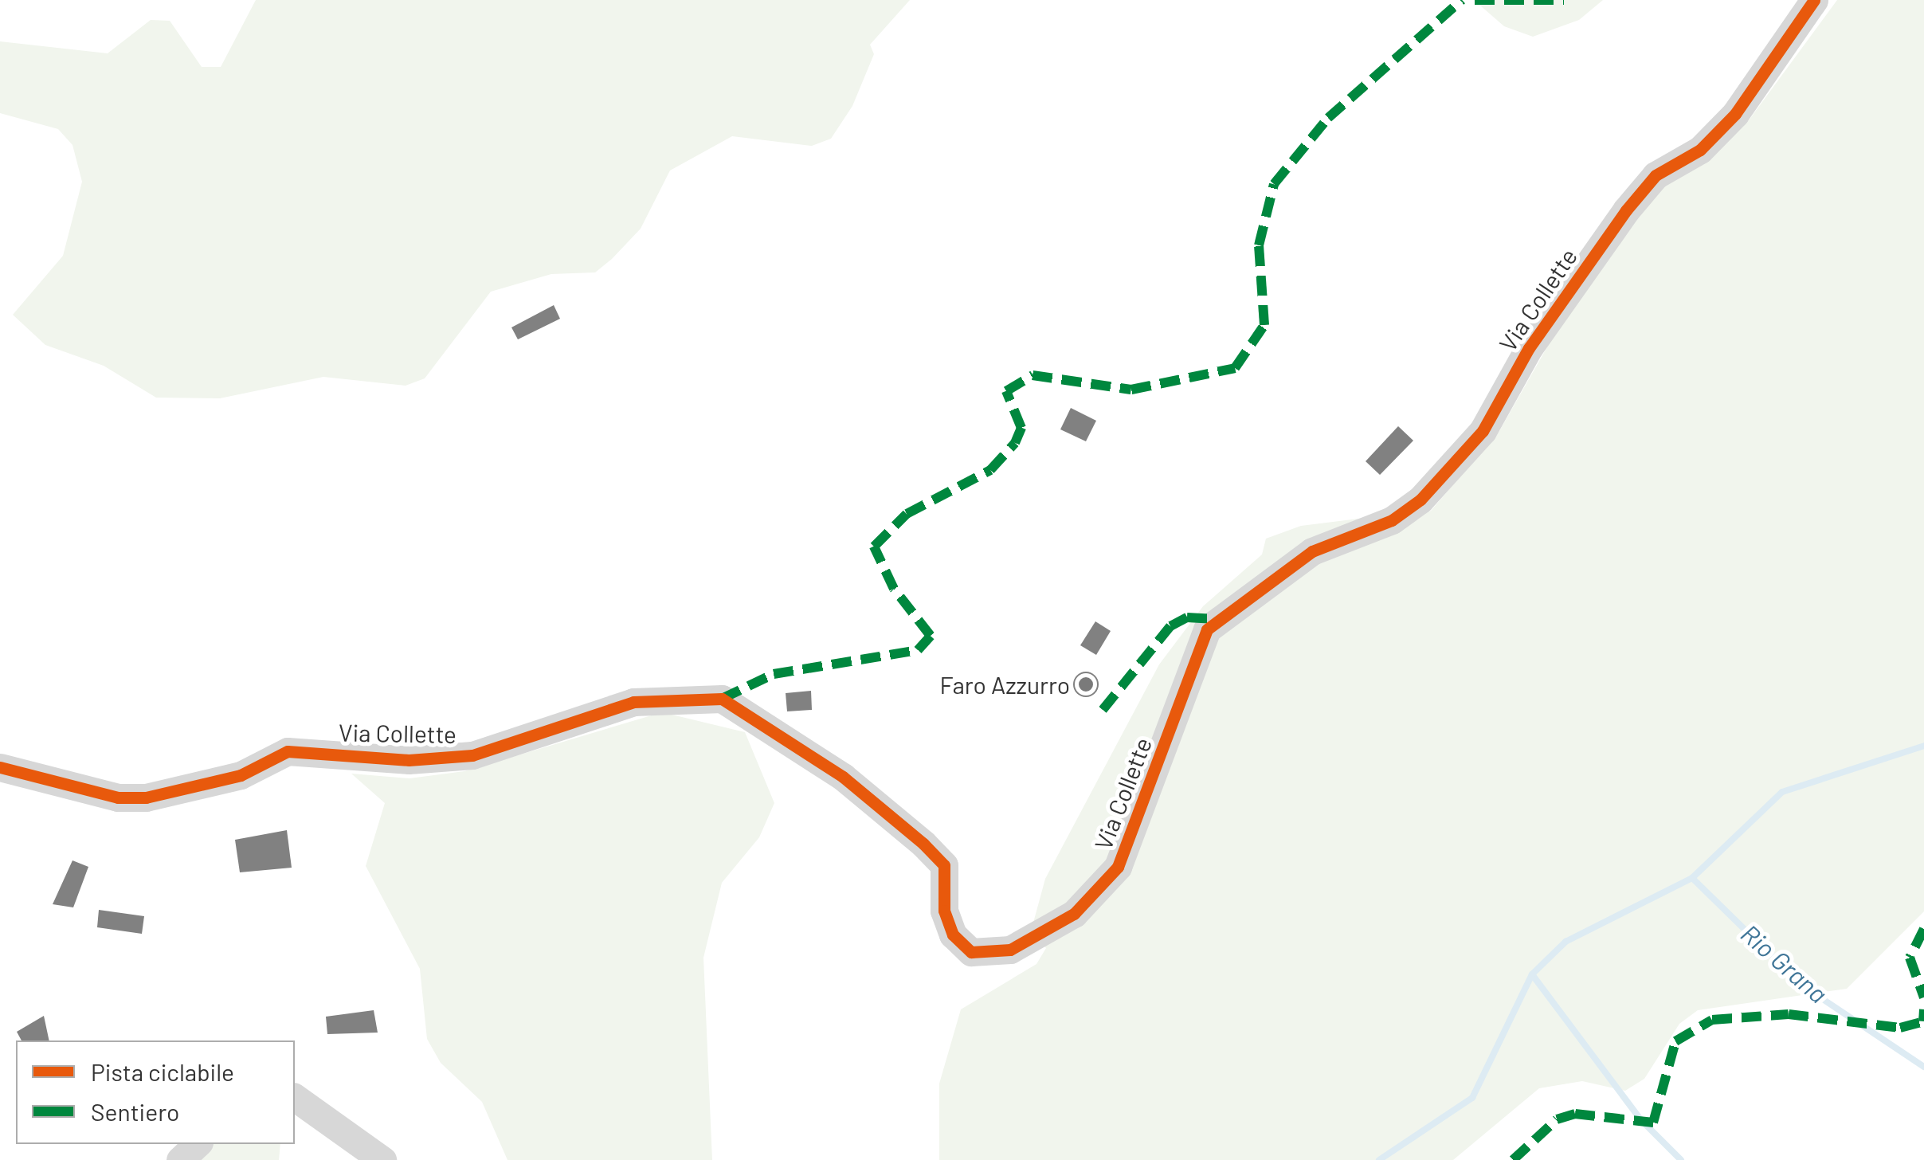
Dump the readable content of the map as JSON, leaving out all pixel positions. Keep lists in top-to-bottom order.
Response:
{
  "streets": {
    "street": ["Via Collette"]
  },
  "water": ["Rio Grana"],
  "places": ["Faro Azzurro"],
  "legend": ["Pista ciclabile", "Sentiero"]
}
